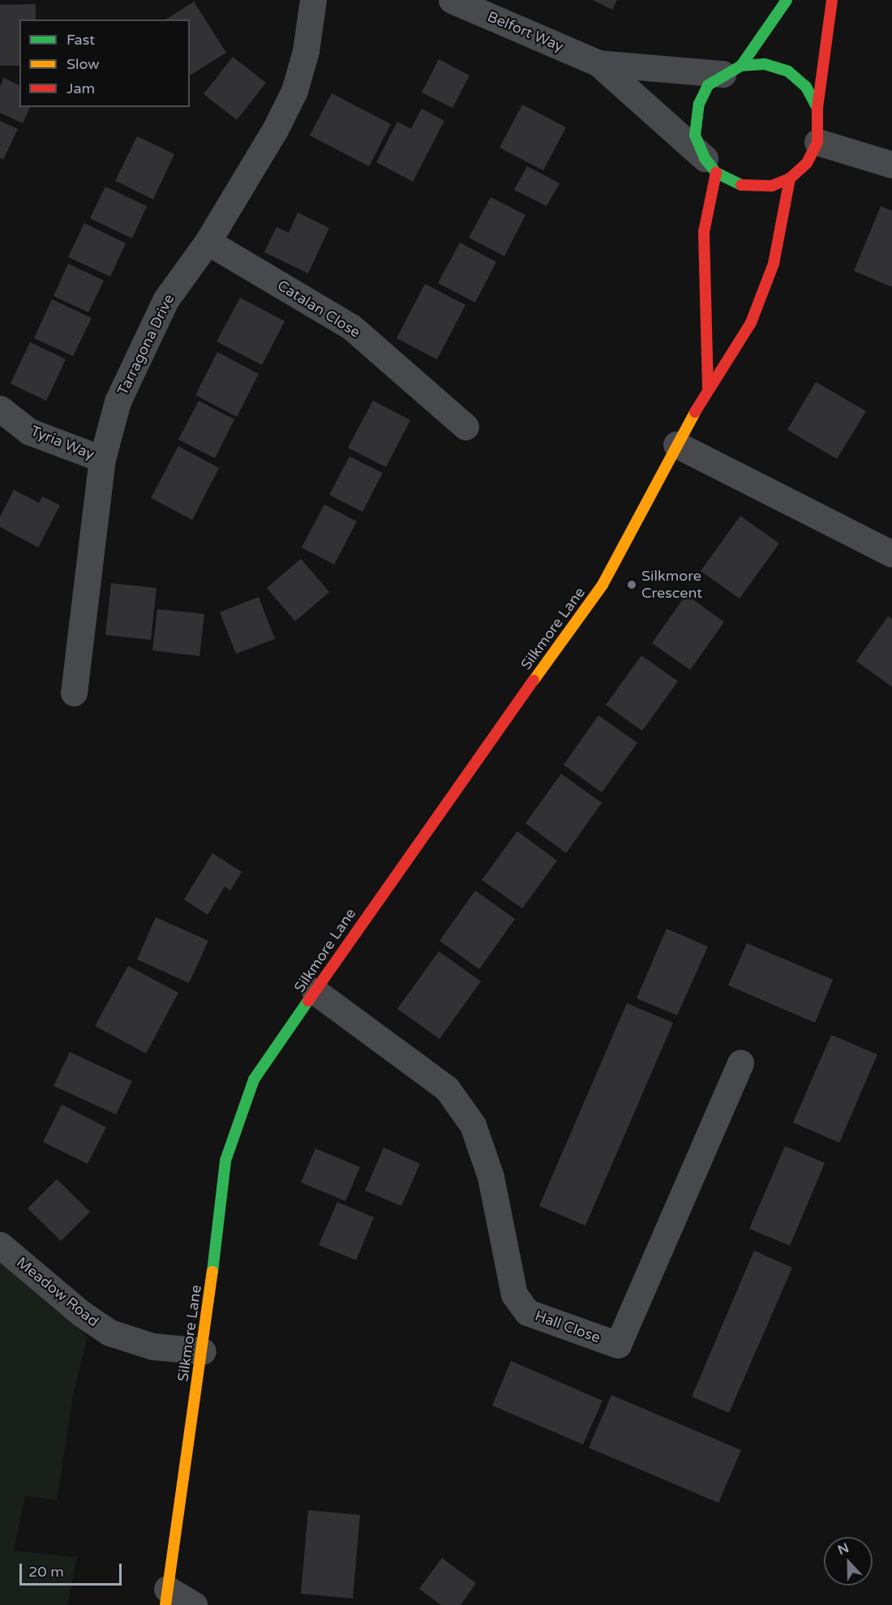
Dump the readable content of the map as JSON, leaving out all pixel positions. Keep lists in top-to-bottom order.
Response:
{
  "streets": {
    "street": [
      "Belfort Way",
      "Catalan Close",
      "Tarragona Drive",
      "Tyria Way",
      "Silkmore Lane",
      "Meadow Road",
      "Hall Close"
    ]
  },
  "crossings": [
    ["Belfort Way", "Silkmore Lane"],
    ["Catalan Close", "Tarragona Drive"],
    ["Tarragona Drive", "Tyria Way"],
    ["Silkmore Lane", "Meadow Road"],
    ["Silkmore Lane", "Hall Close"]
  ],
  "places": ["Silkmore Crescent"],
  "legend": ["Fast", "Slow", "Jam"],
  "scale_bar": "20 m",
  "north": "top"
}
